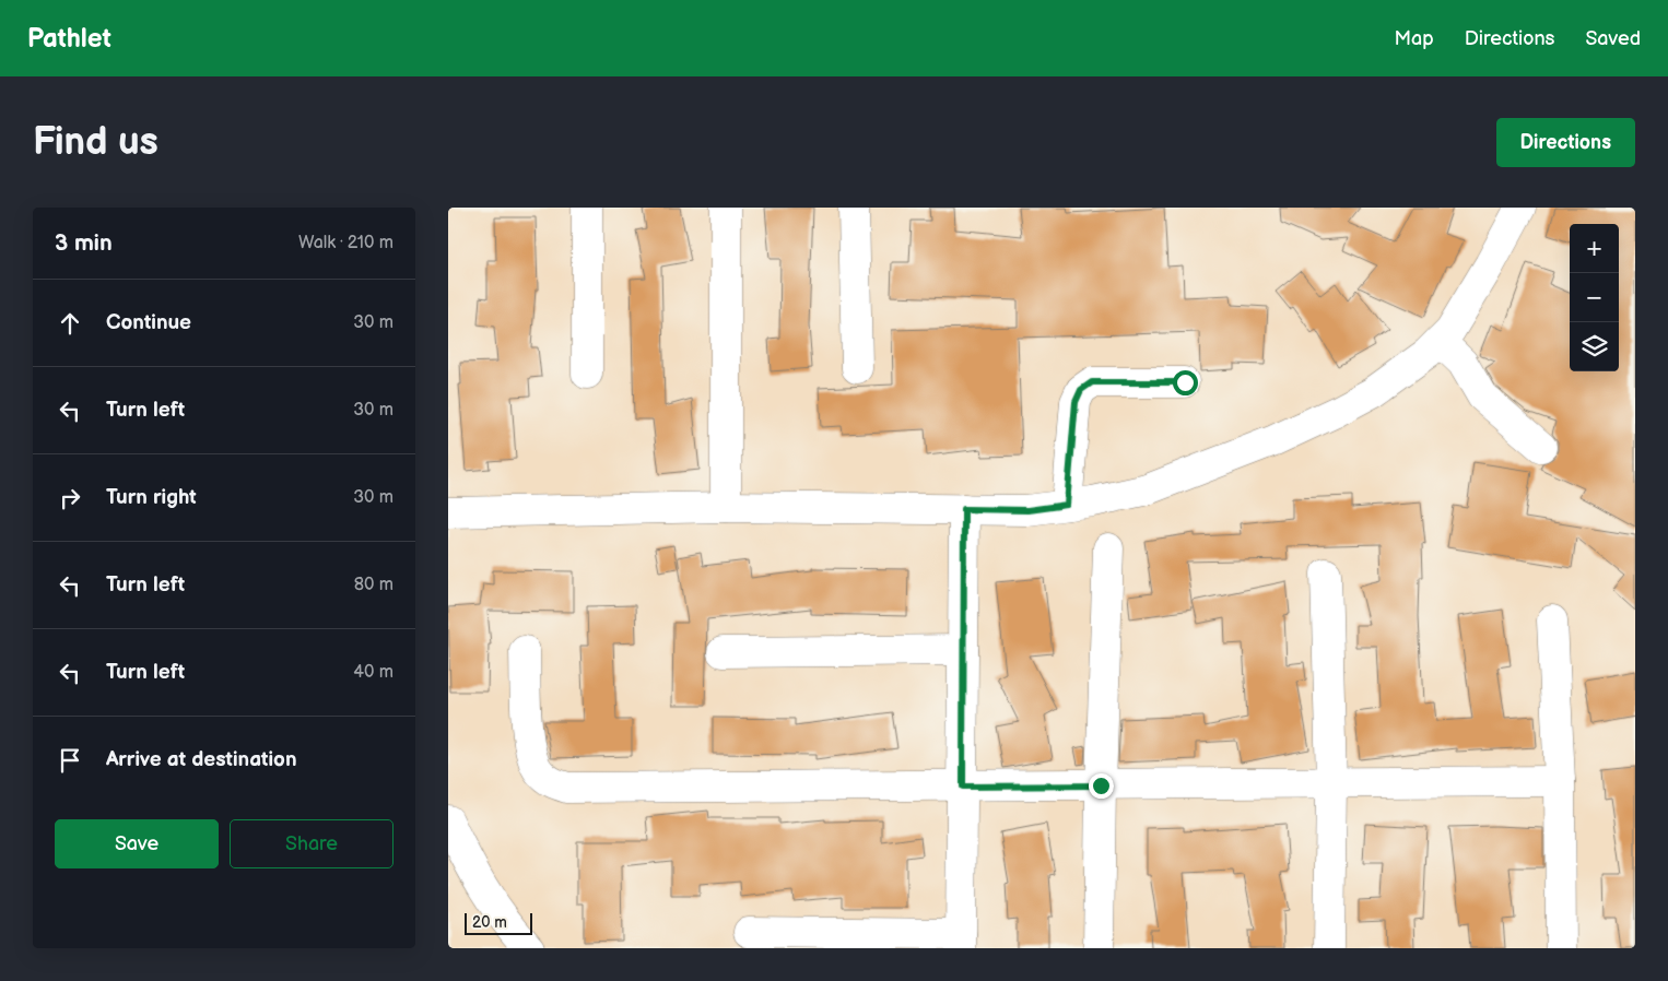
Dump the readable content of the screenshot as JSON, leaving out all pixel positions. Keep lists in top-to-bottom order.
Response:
{
  "scale_bar": "20 m",
  "page": {
    "header": "Pathlet",
    "nav": ["Map", "Directions", "Saved"],
    "buttons": [
      "Directions",
      ["Save", "Share"]
    ],
    "title": "Find us",
    "heading": ["3 min", "Walk · 210 m"],
    "map_buttons": ["+", "−"],
    "list": [
      ["Continue", "30 m"],
      ["Turn left", "30 m"],
      ["Turn right", "30 m"],
      ["Turn left", "80 m"],
      ["Turn left", "40 m"],
      "Arrive at destination"
    ],
    "scale": "20 m"
  }
}
